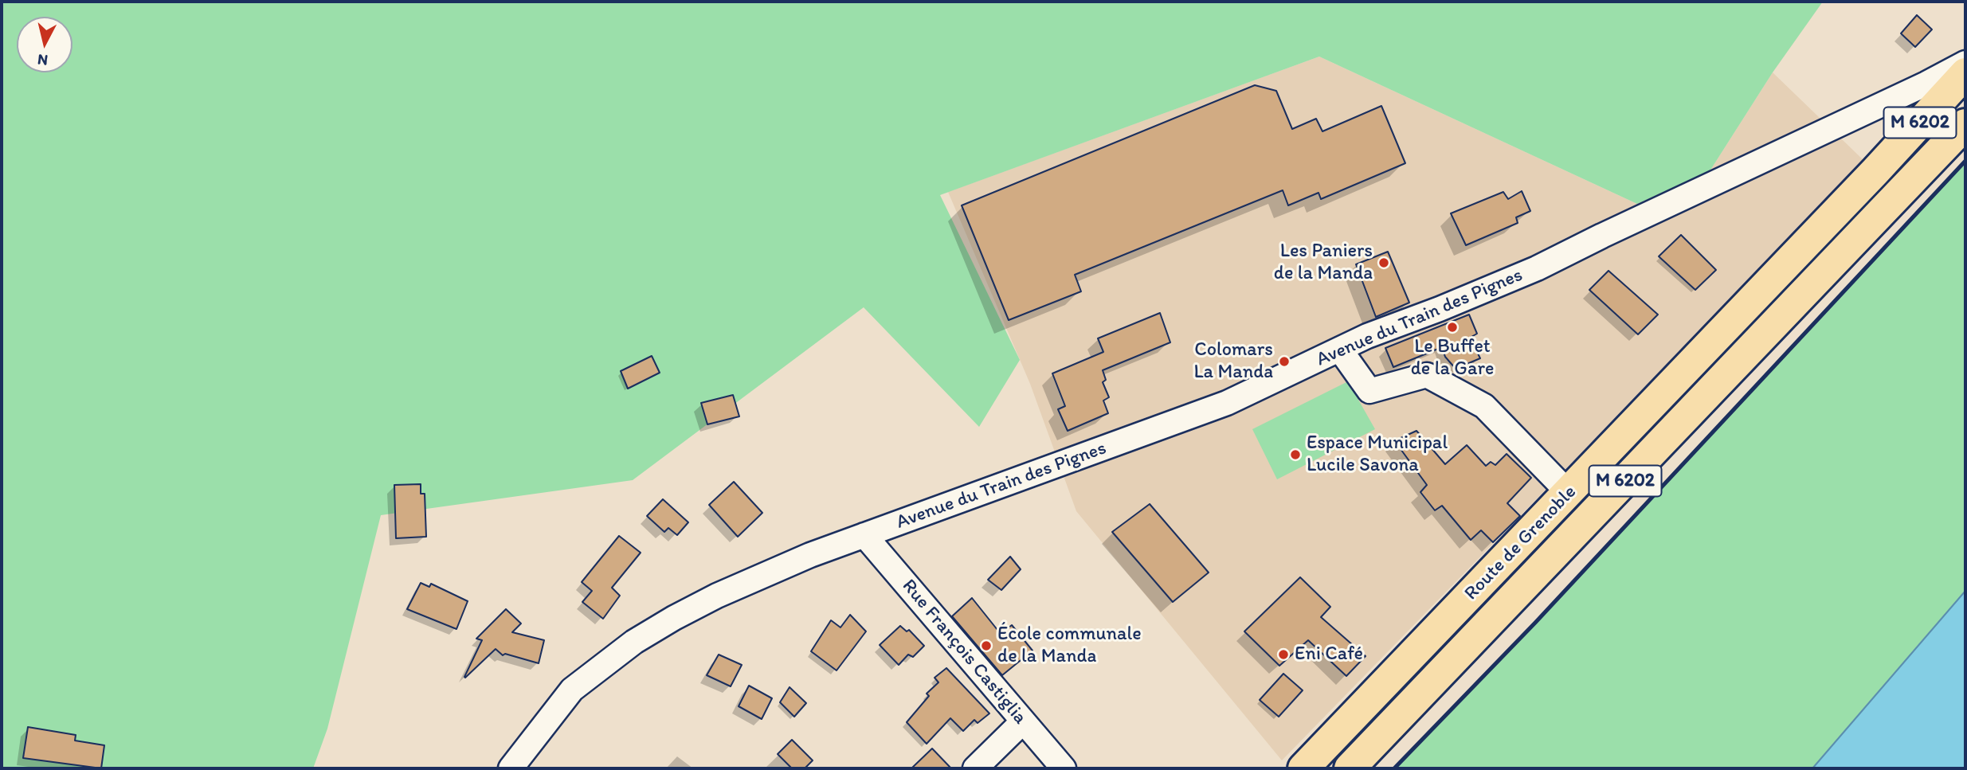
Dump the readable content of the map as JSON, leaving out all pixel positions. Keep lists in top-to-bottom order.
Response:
{
  "streets": {
    "main road": ["M 6202", "Route de Grenoble"],
    "street": ["Avenue du Train des Pignes", "Rue François Castiglia"]
  },
  "crossings": [
    ["Avenue du Train des Pignes", "Rue François Castiglia"]
  ],
  "places": [
    "Les Paniers de la Manda",
    "Le Buffet de la Gare",
    "Colomars La Manda",
    "Espace Municipal Lucile Savona",
    "École communale de la Manda",
    "Eni Café"
  ],
  "north": "bottom"
}
